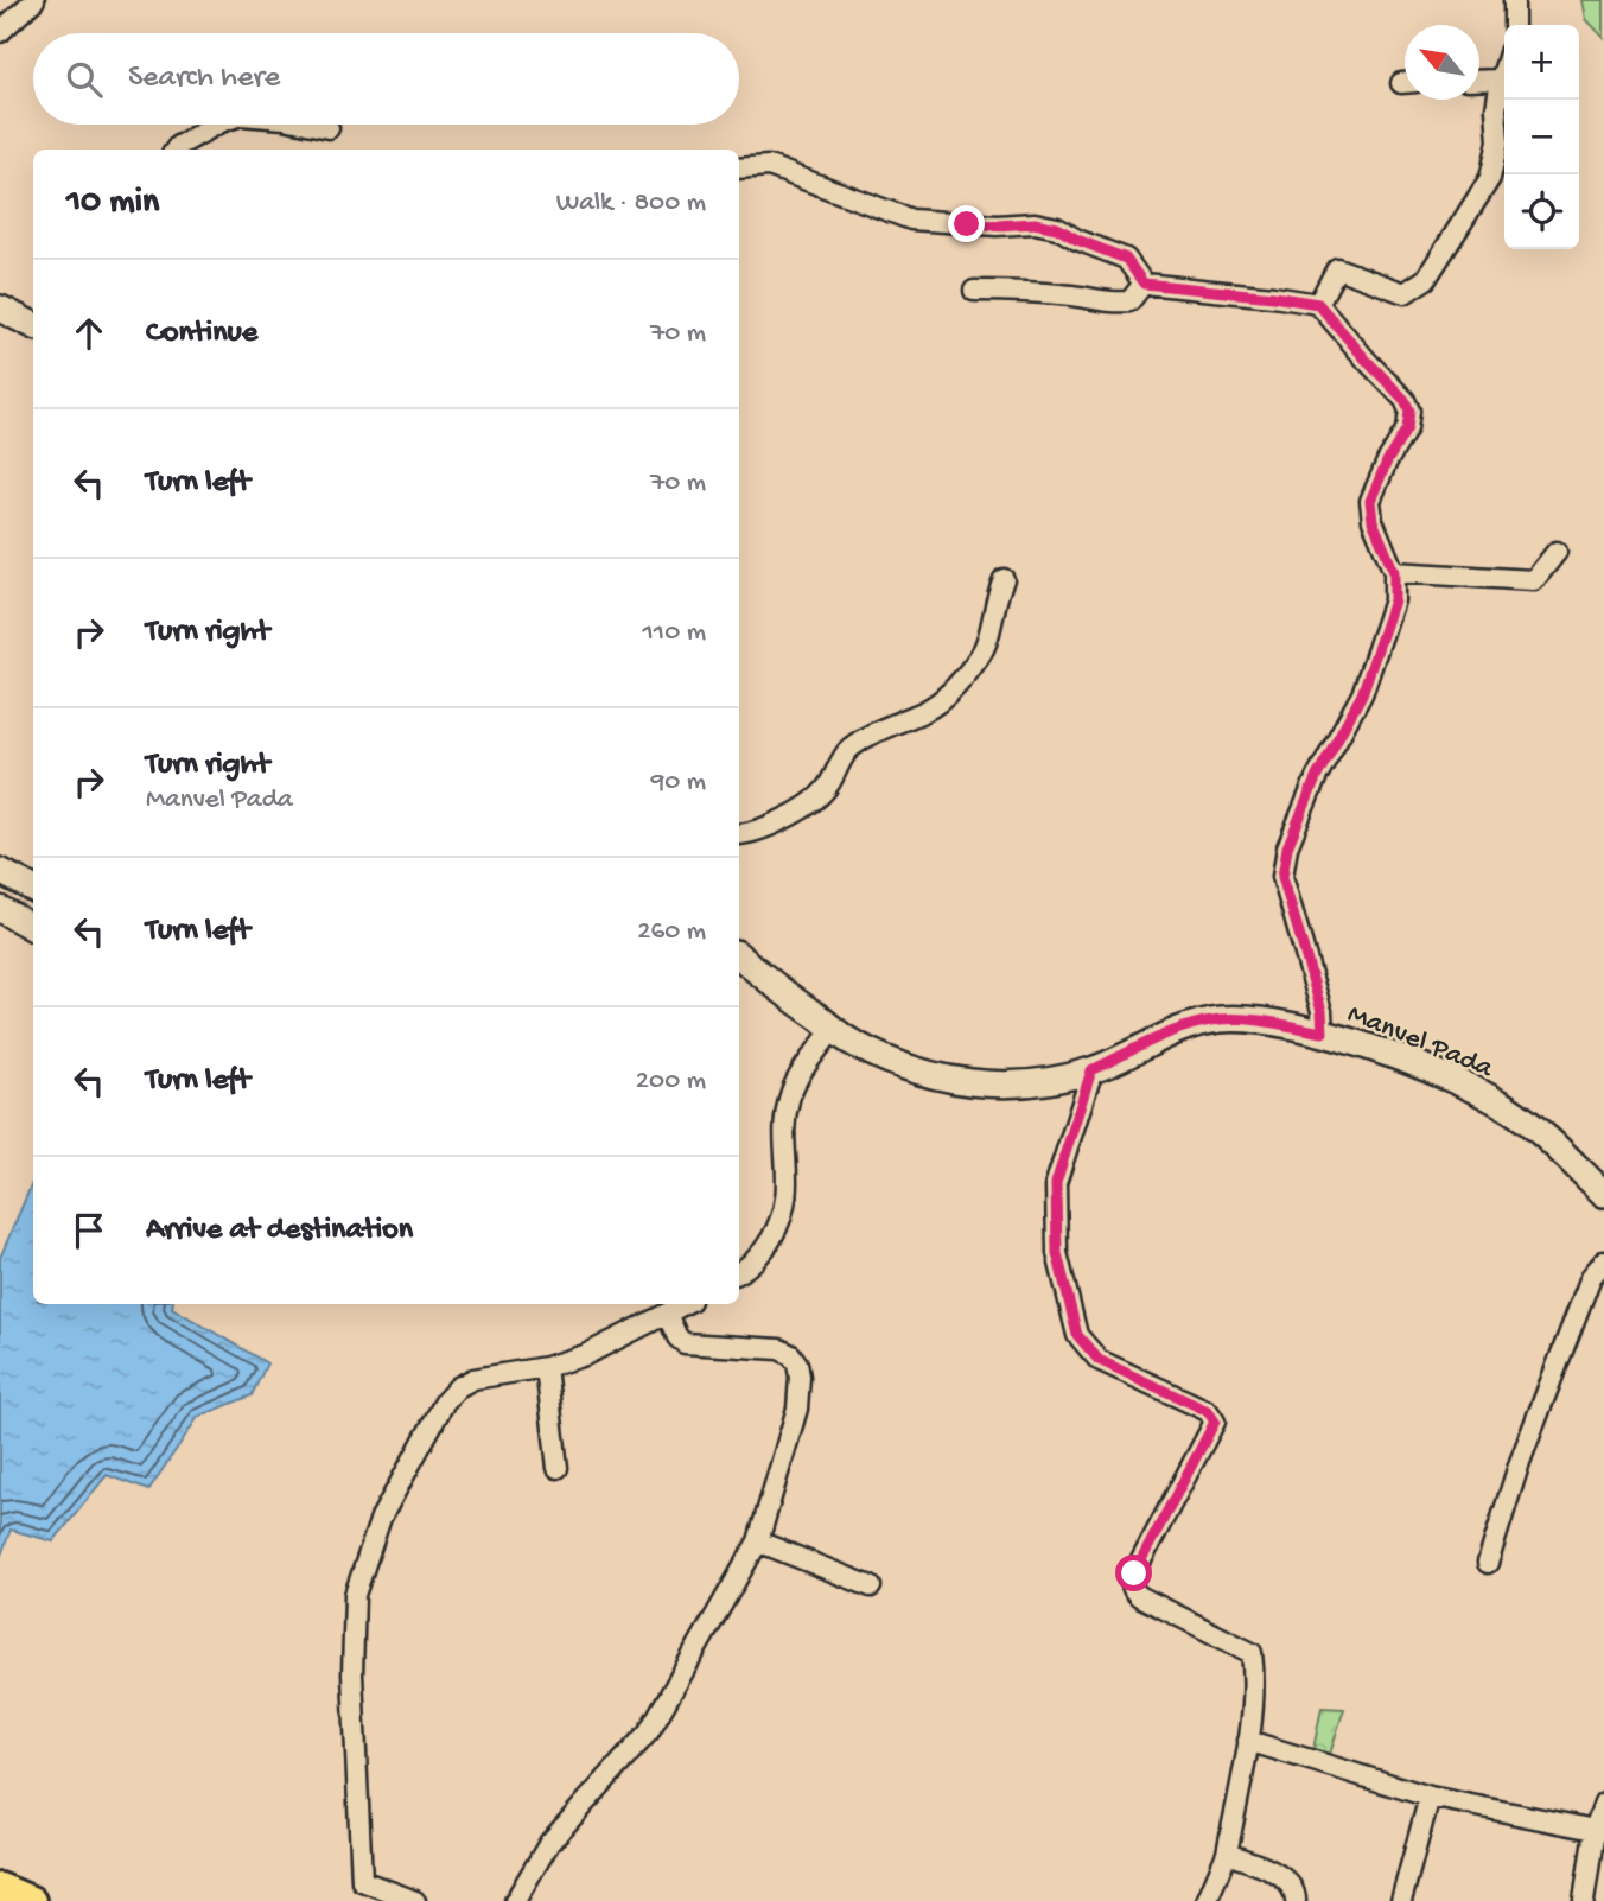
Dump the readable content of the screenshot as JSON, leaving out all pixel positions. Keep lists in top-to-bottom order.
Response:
{
  "streets": {
    "main road": ["Manvel Pada"]
  },
  "north": "top left",
  "page": {
    "map_buttons": ["+", "−"],
    "search": "Search here",
    "heading": ["10 min", "Walk · 800 m"],
    "list": [
      ["Continue", "70 m"],
      ["Turn left", "70 m"],
      ["Turn right", "110 m"],
      ["Turn right", "Manvel Pada", "90 m"],
      ["Turn left", "260 m"],
      ["Turn left", "200 m"],
      "Arrive at destination"
    ]
  }
}
